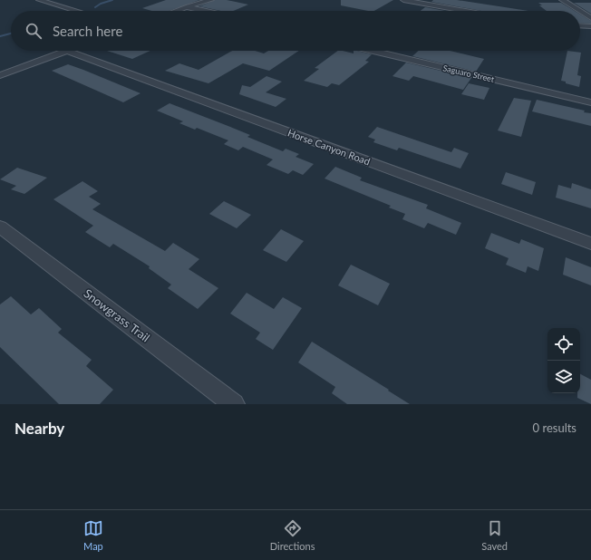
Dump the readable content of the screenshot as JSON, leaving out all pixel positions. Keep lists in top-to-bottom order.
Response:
{
  "streets": {
    "street": ["Saguaro Street", "Horse Canyon Road", "Snowgrass Trail"]
  },
  "page": {
    "search": "Search here",
    "heading": ["Nearby", "0 results"],
    "nav": ["Map", "Directions", "Saved"]
  }
}
